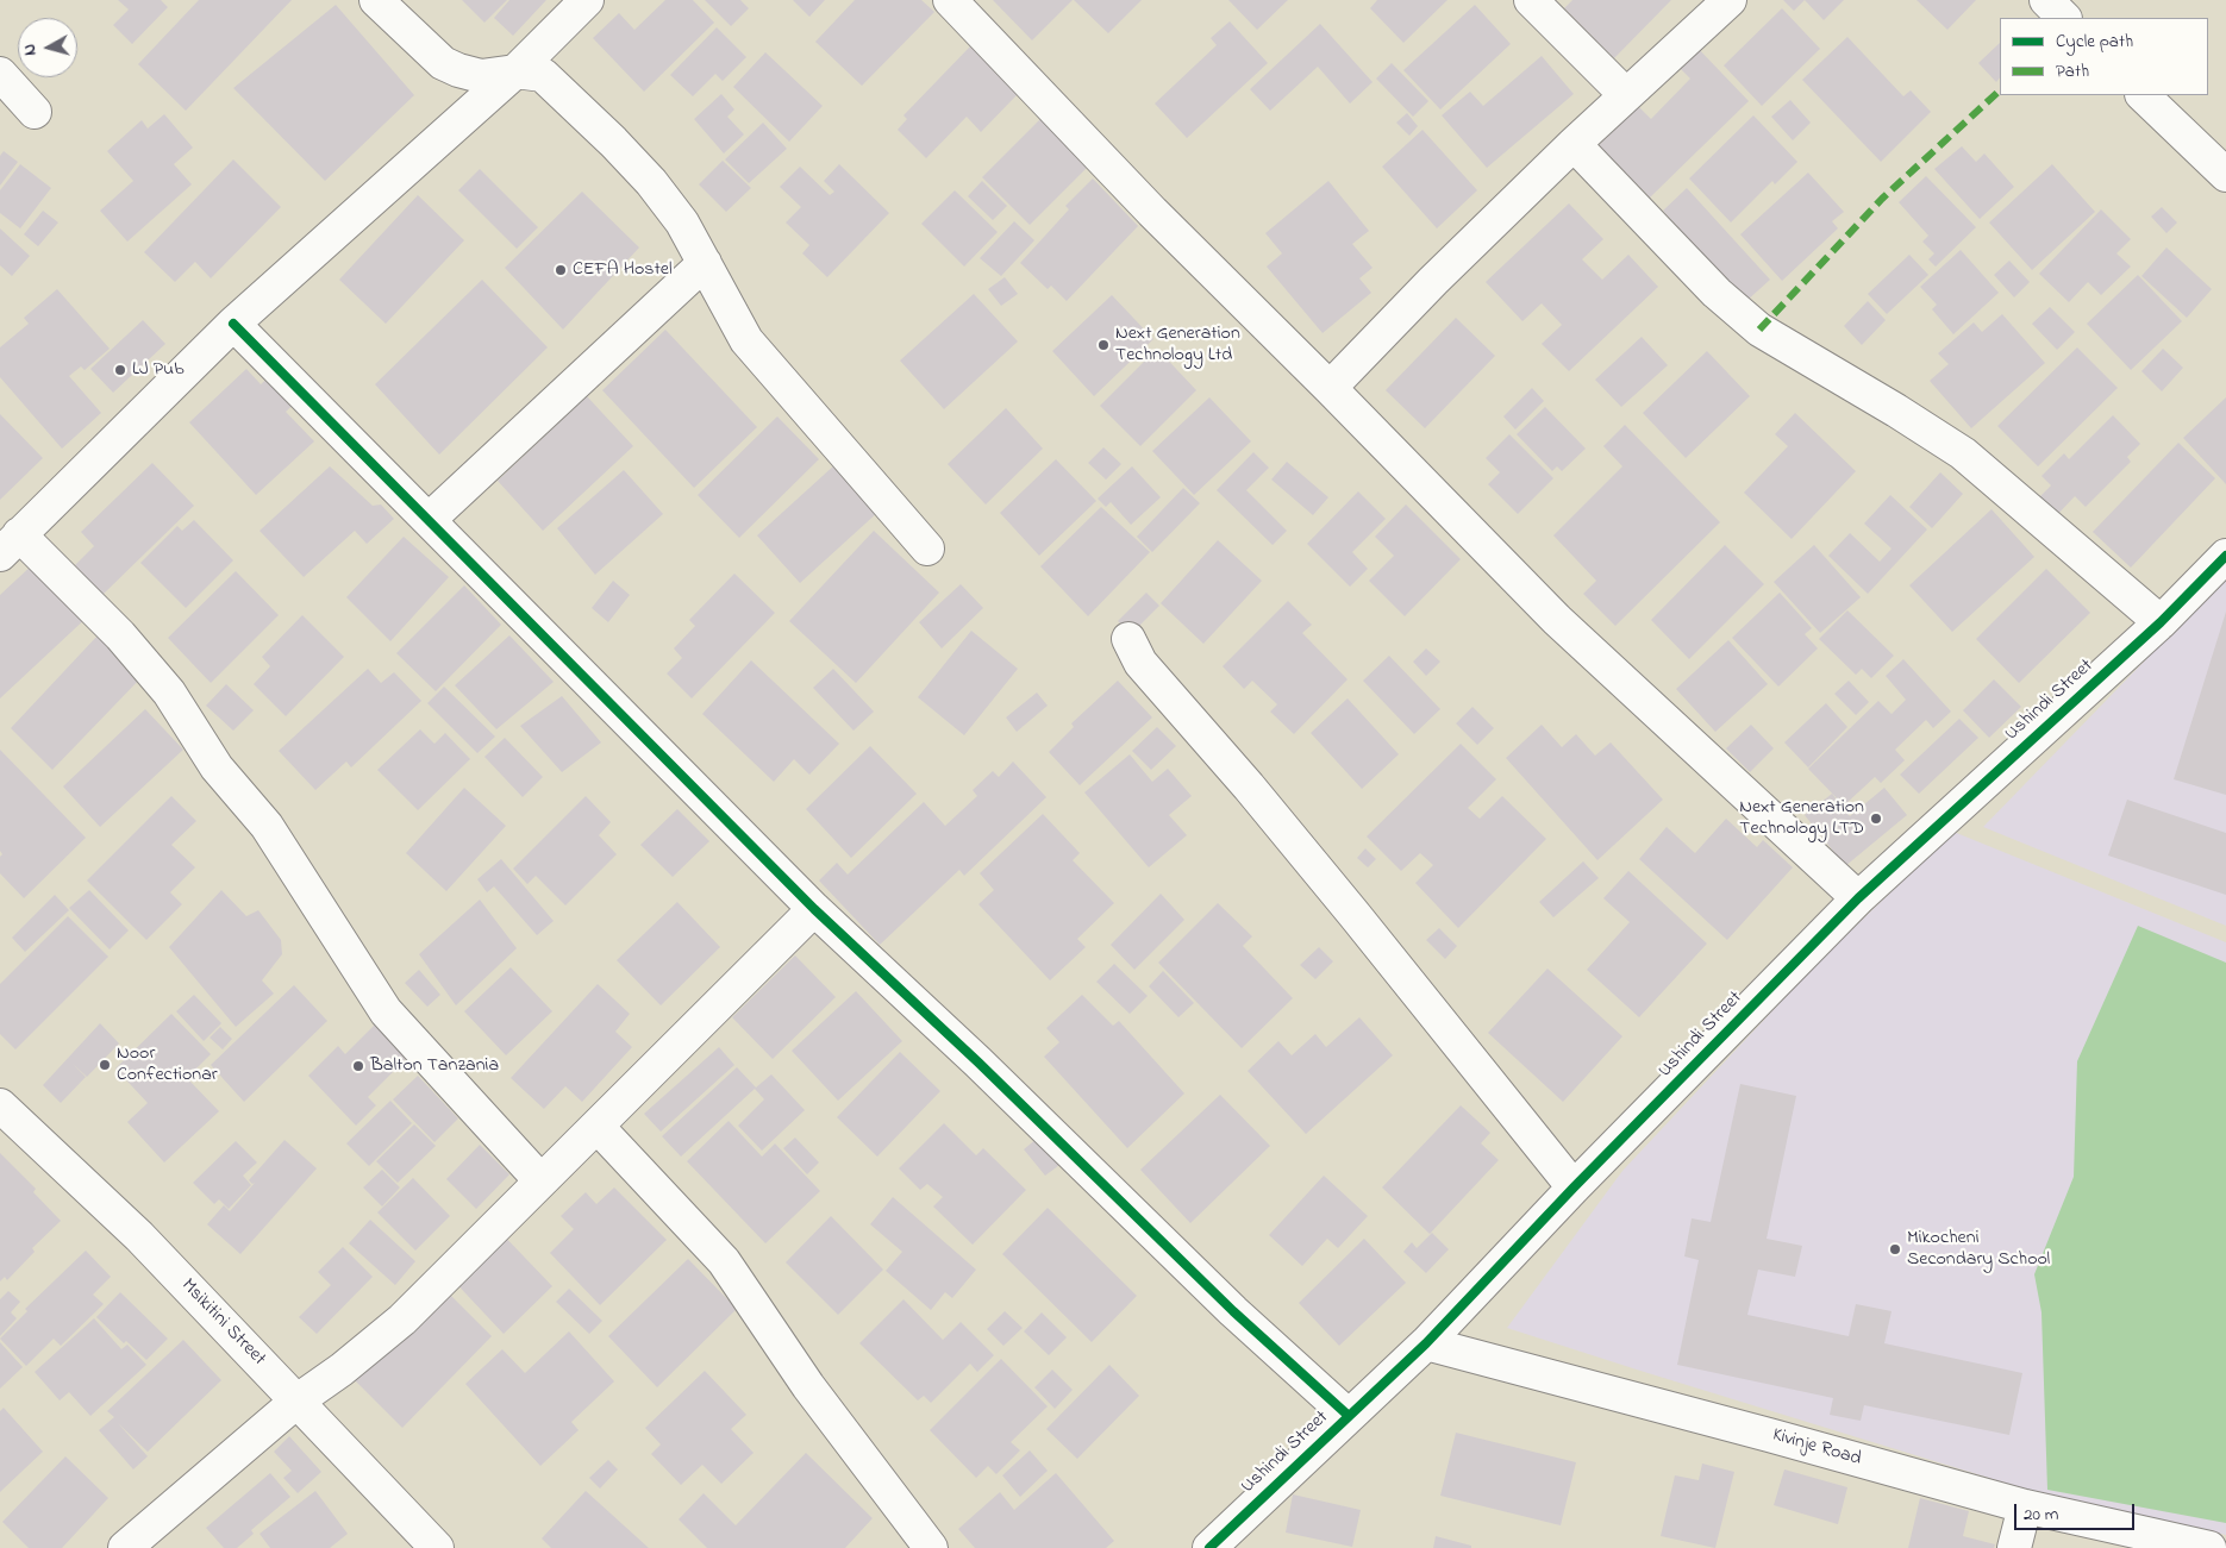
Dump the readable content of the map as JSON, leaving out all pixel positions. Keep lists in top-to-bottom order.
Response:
{
  "streets": {
    "street": ["Ushindi Street", "Msikitini Street", "Kivinje Road"]
  },
  "crossings": [
    ["Ushindi Street", "Kivinje Road"]
  ],
  "places": [
    "CEFA Hostel",
    "Next Generation Technology Ltd",
    "LJ Pub",
    "Next Generation Technology LTD",
    "Noor Confectionar",
    "Balton Tanzania",
    "Mikocheni Secondary School"
  ],
  "legend": ["Cycle path", "Path"],
  "scale_bar": "20 m",
  "north": "left"
}
